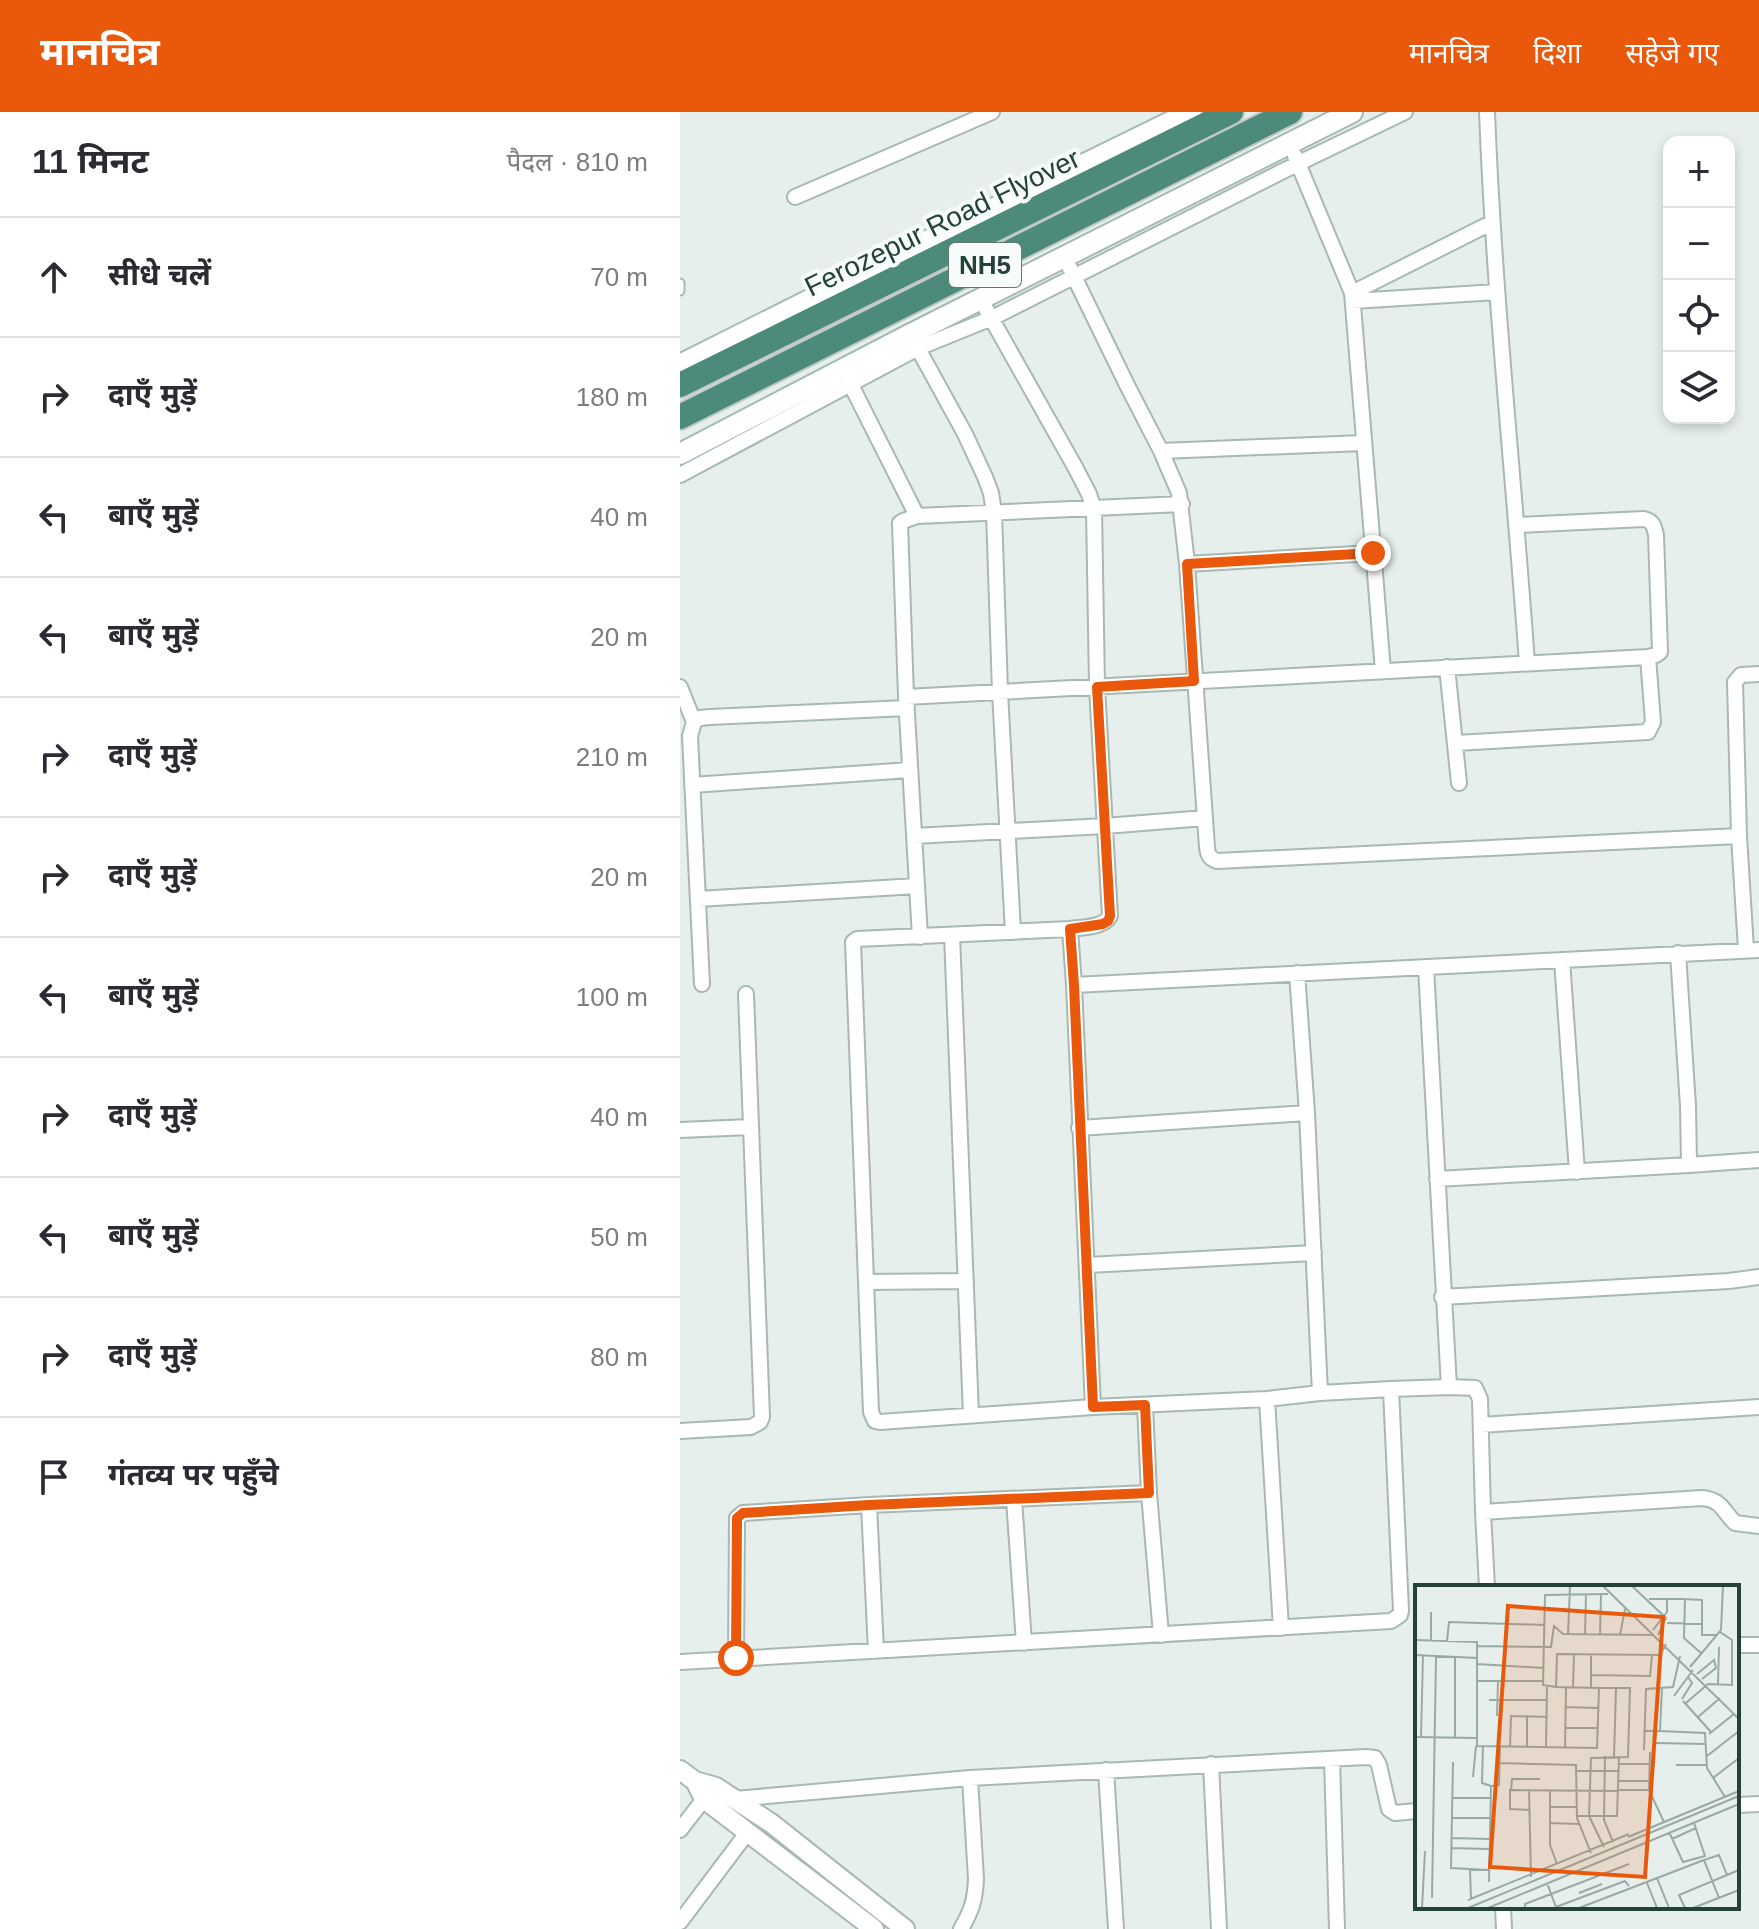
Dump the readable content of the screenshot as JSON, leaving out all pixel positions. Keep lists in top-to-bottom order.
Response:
{
  "streets": {
    "highway": ["Ferozepur Road Flyover", "NH5"]
  },
  "page": {
    "header": "मानचित्र",
    "nav": ["मानचित्र", "दिशा", "सहेजे गए"],
    "heading": ["11 मिनट", "पैदल · 810 m"],
    "map_buttons": ["+", "−"],
    "list": [
      ["सीधे चलें", "70 m"],
      ["दाएँ मुड़ें", "180 m"],
      ["बाएँ मुड़ें", "40 m"],
      ["बाएँ मुड़ें", "20 m"],
      ["दाएँ मुड़ें", "210 m"],
      ["दाएँ मुड़ें", "20 m"],
      ["बाएँ मुड़ें", "100 m"],
      ["दाएँ मुड़ें", "40 m"],
      ["बाएँ मुड़ें", "50 m"],
      ["दाएँ मुड़ें", "80 m"],
      "गंतव्य पर पहुँचे"
    ]
  }
}
